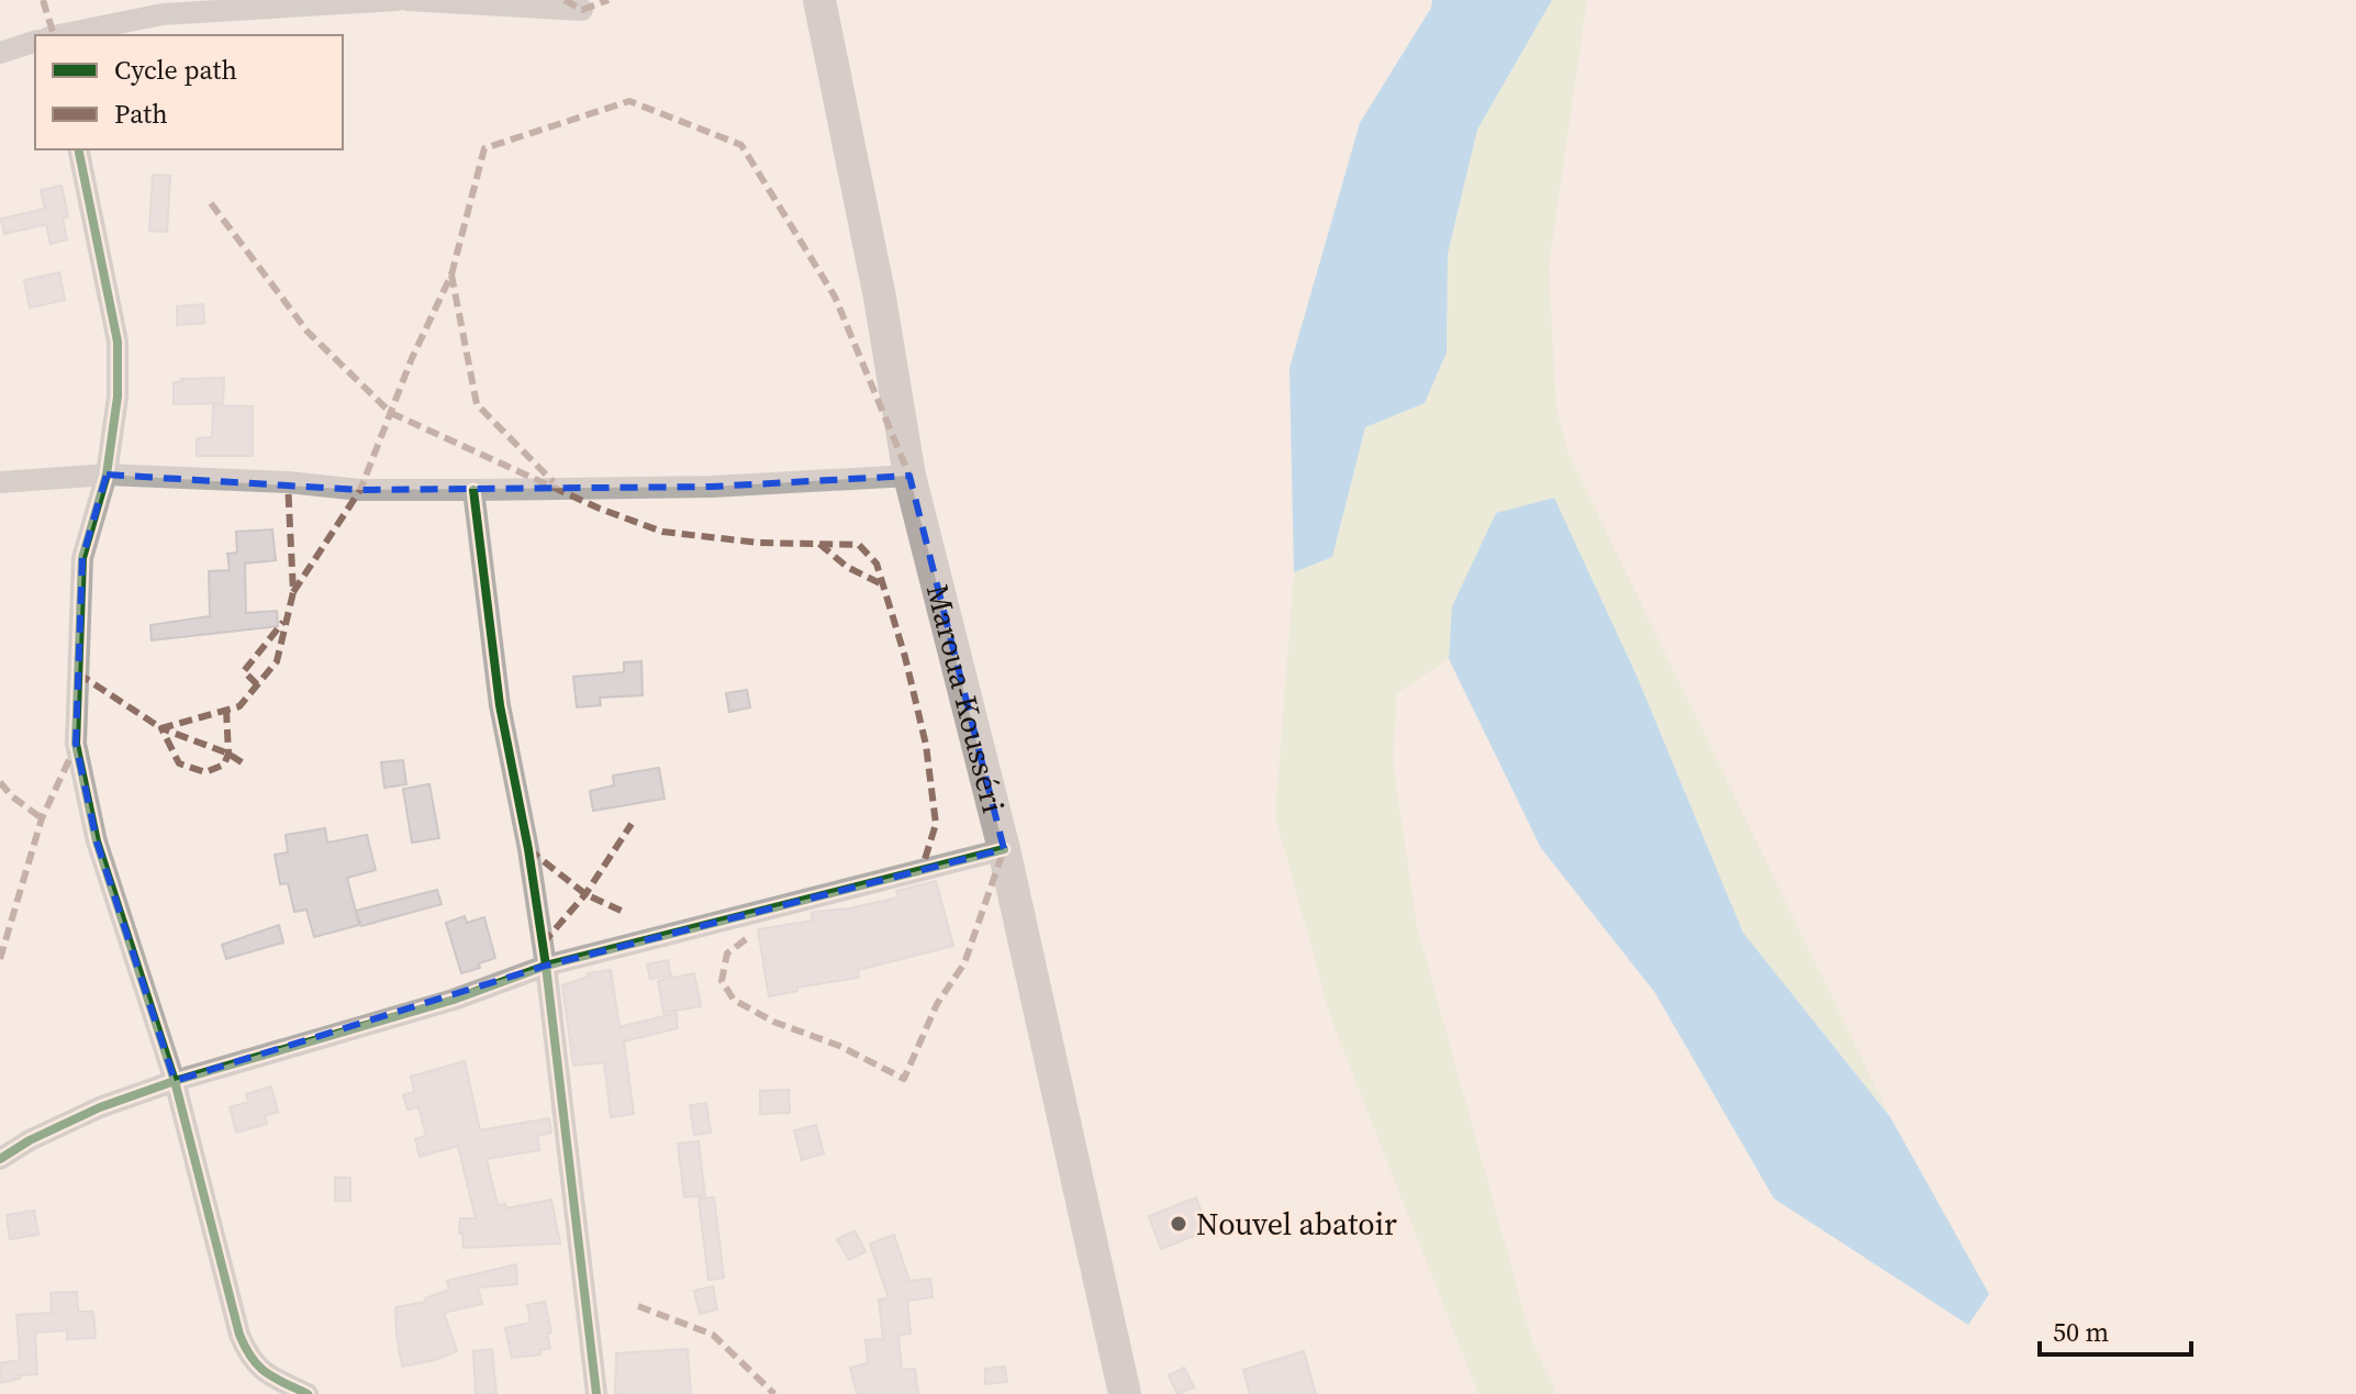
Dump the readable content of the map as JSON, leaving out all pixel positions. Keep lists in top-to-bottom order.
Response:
{
  "streets": {
    "highway": ["Maroua-Kousséri"]
  },
  "places": ["Nouvel abatoir"],
  "legend": ["Cycle path", "Path"],
  "scale_bar": "50 m"
}
